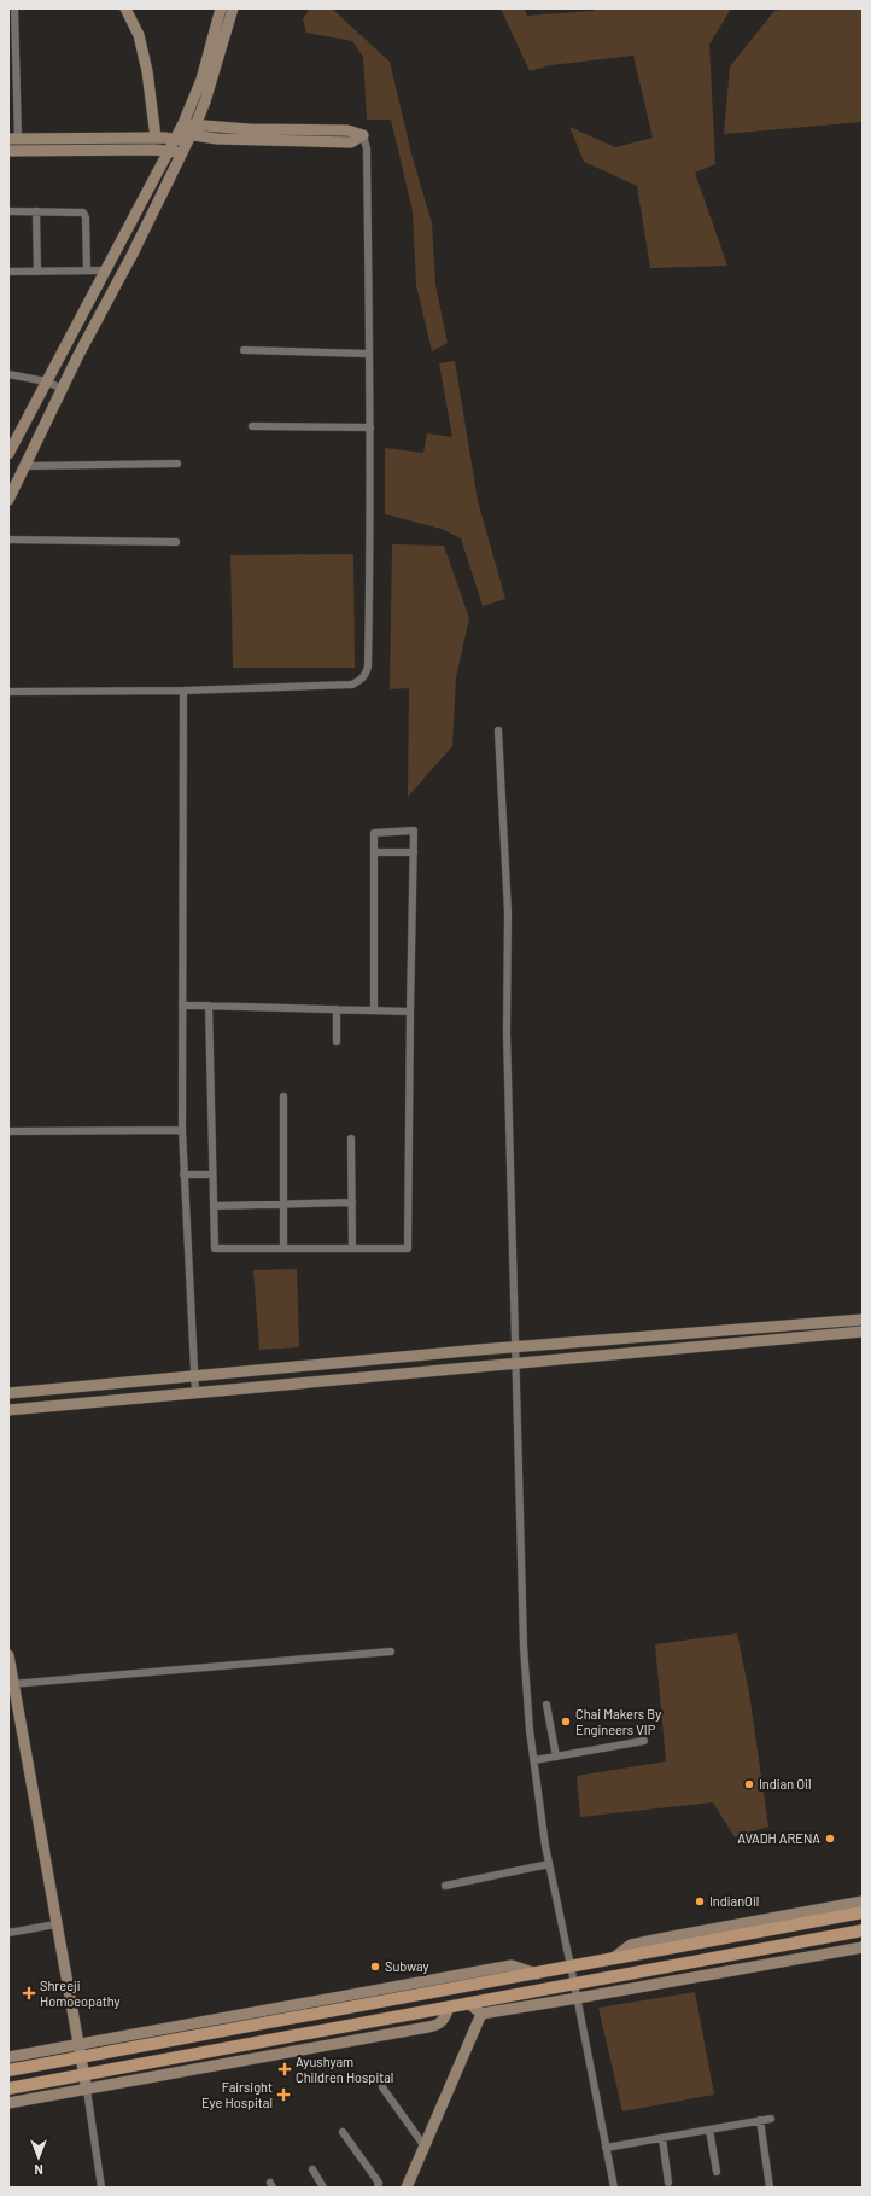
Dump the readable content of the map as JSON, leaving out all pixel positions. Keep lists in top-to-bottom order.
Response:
{
  "places": {
    "other": [
      "Chai Makers By Engineers VIP",
      "Indian Oil",
      "AVADH ARENA",
      "IndianOil",
      "Subway"
    ],
    "health": ["Shreeji Homoeopathy", "Ayushyam Children Hospital", "Fairsight Eye Hospital"]
  },
  "north": "bottom"
}
